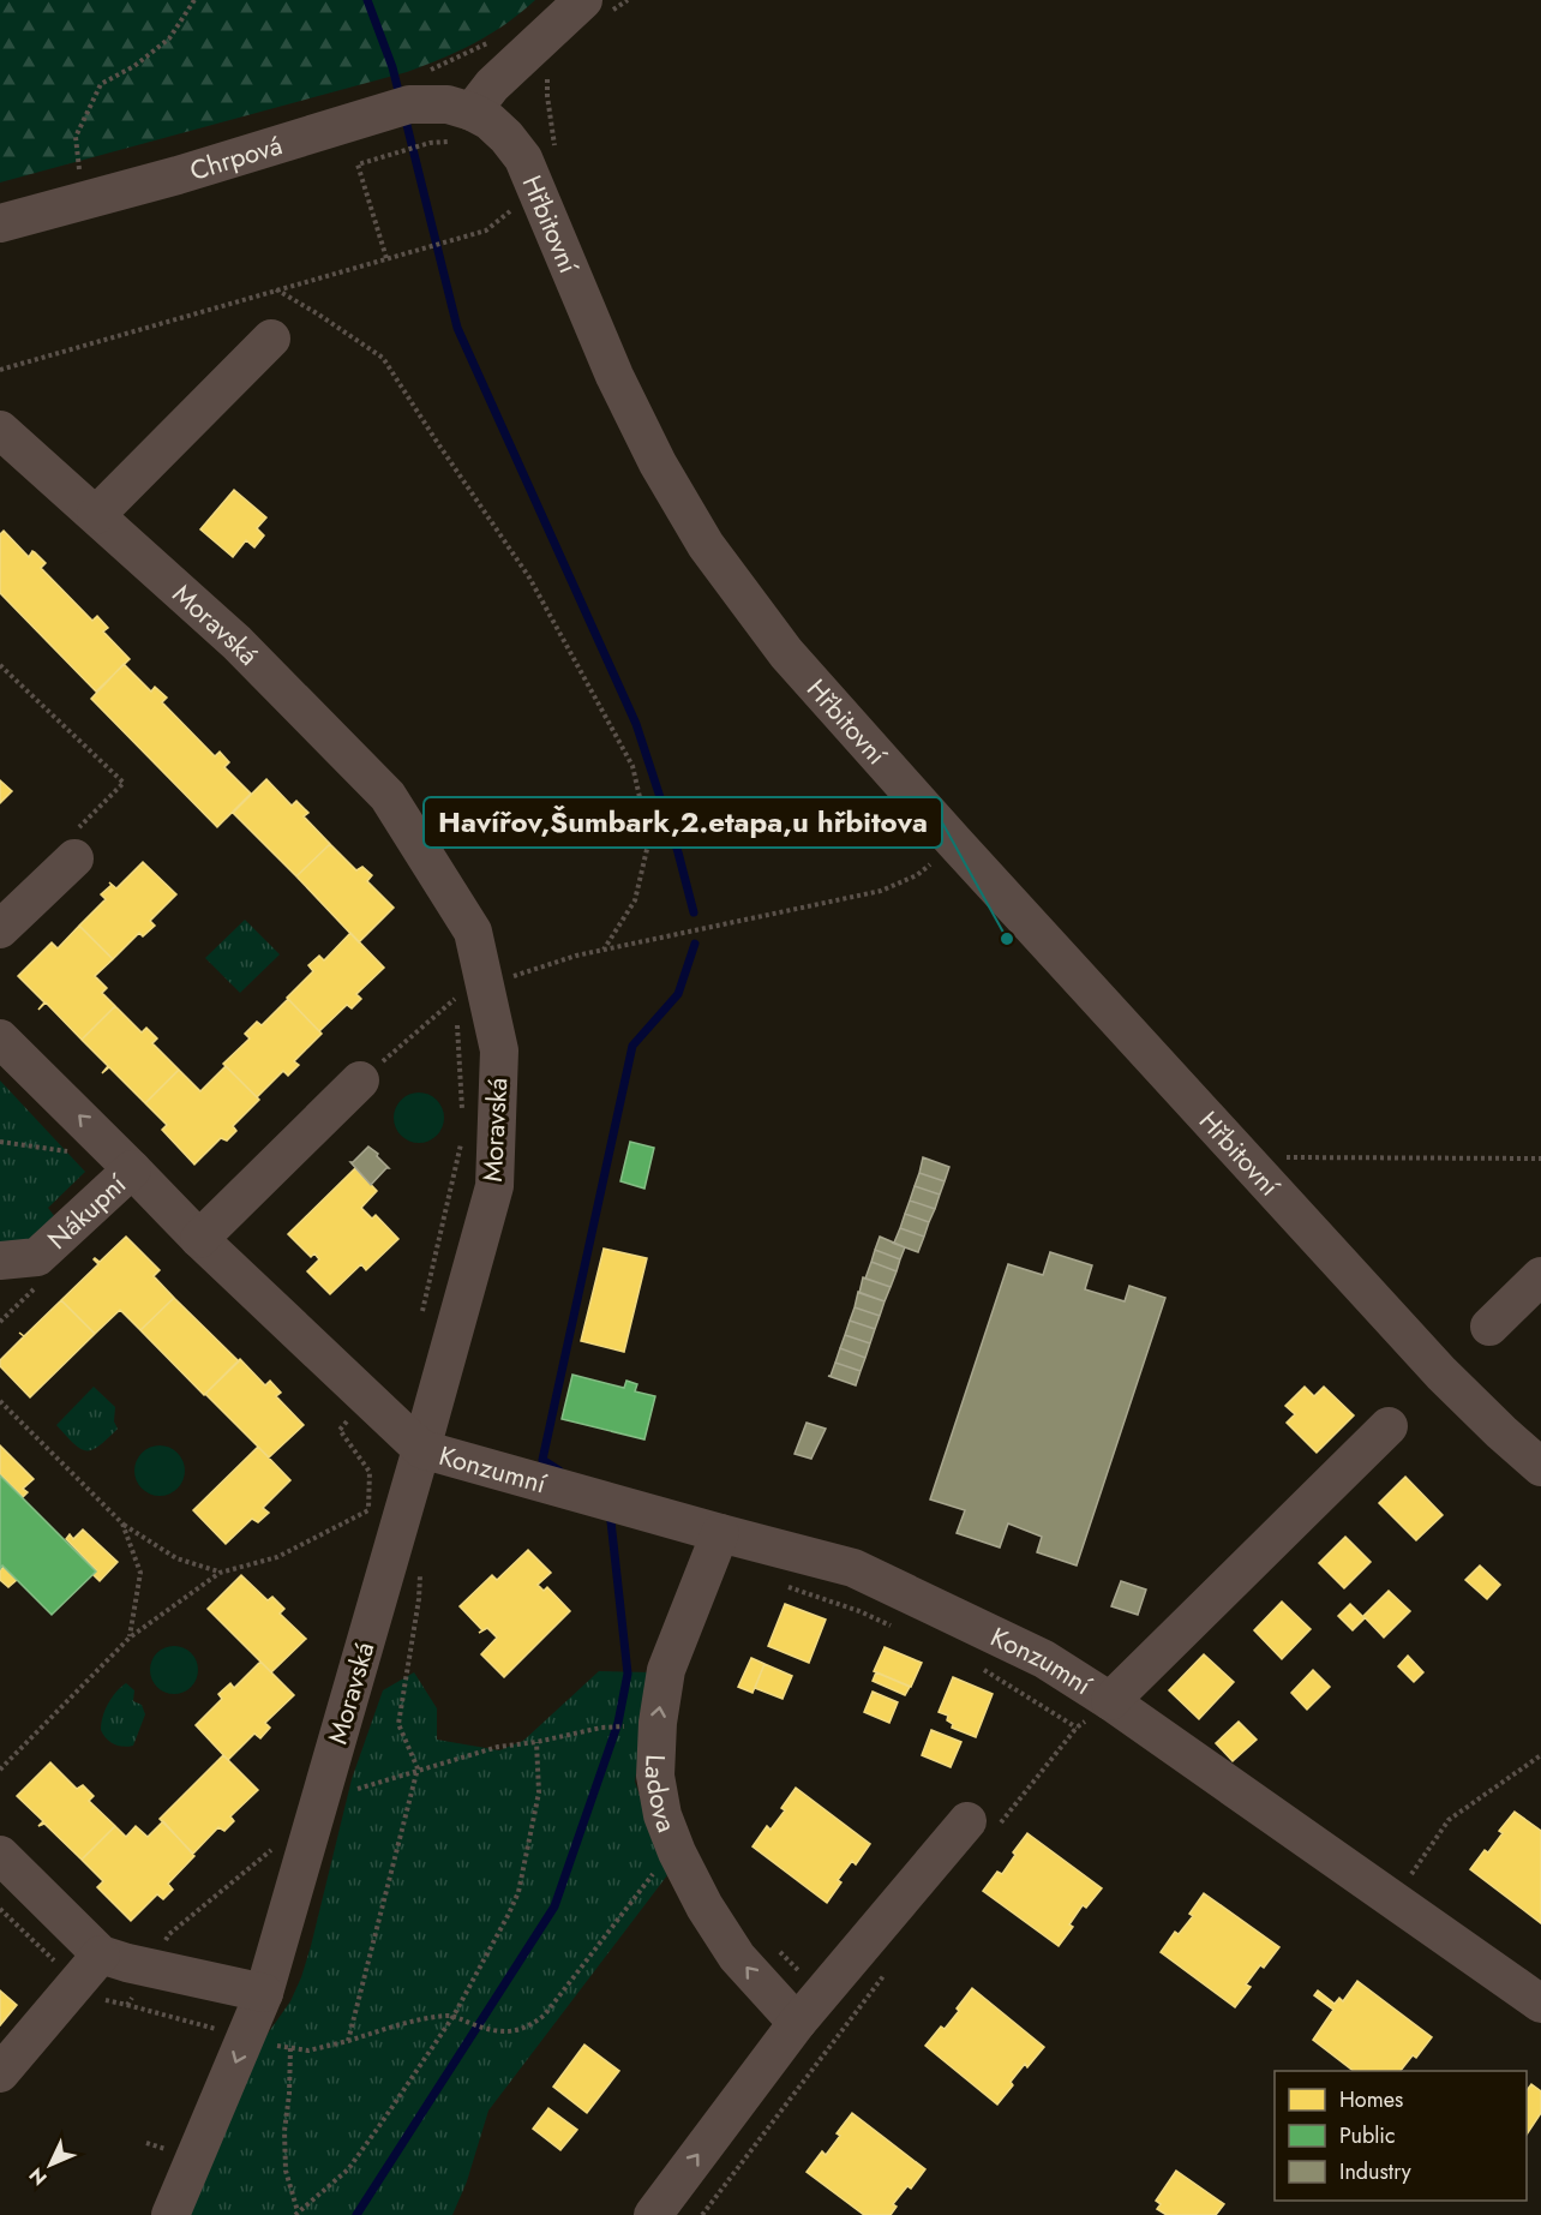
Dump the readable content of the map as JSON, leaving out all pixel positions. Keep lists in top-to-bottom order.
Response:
{
  "streets": {
    "street": [
      "Chrpová",
      "Hřbitovní",
      "Moravská",
      "Nákupní",
      "Konzumní",
      "Ladova"
    ]
  },
  "crossings": [
    ["Chrpová", "Hřbitovní"],
    ["Moravská", "Konzumní"],
    ["Nákupní", "Konzumní"],
    ["Konzumní", "Ladova"]
  ],
  "one_way": ["Ladova"],
  "places": ["Havířov,Šumbark,2.etapa,u hřbitova"],
  "legend": ["Homes", "Public", "Industry"],
  "north": "bottom left"
}
